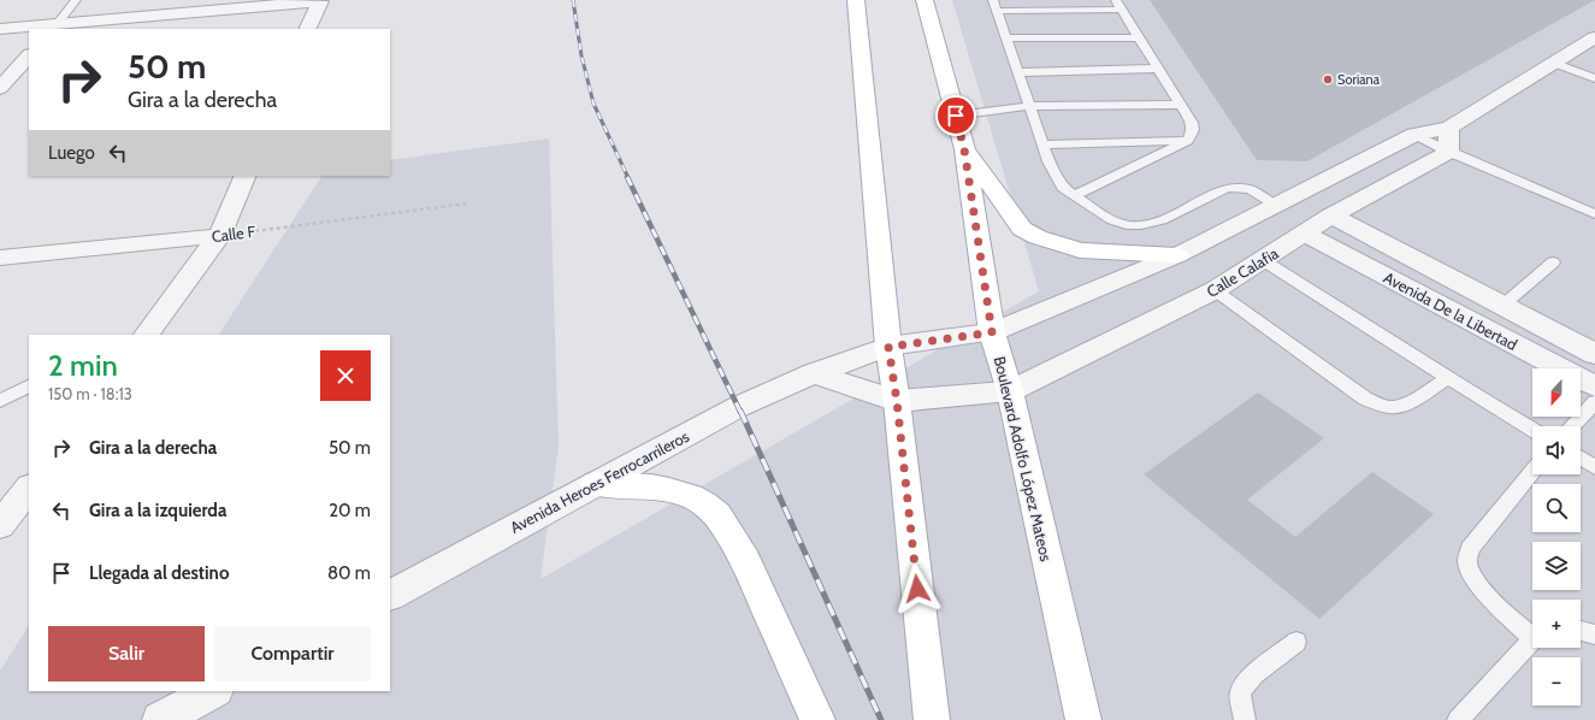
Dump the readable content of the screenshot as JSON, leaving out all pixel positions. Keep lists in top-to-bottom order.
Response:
{
  "streets": {
    "main road": ["Boulevard Adolfo López Mateos"],
    "street": [
      "Calle F",
      "Calle Calafia",
      "Avenida De la Libertad",
      "Avenida Heroes Ferrocarrileros"
    ]
  },
  "crossings": [
    ["Calle Calafia", "Avenida De la Libertad"],
    ["Calle Calafia", "Boulevard Adolfo López Mateos"],
    ["Boulevard Adolfo López Mateos", "Avenida Heroes Ferrocarrileros"]
  ],
  "places": ["Soriana"],
  "north": "bottom",
  "page": {
    "turn": ["50 m", "Gira a la derecha"],
    "then": "Luego",
    "heading": ["2 min", "150 m · 18:13"],
    "map_buttons": ["+", "−"],
    "list": [
      {
        "name": "Gira a la derecha",
        "value": "50 m"
      },
      {
        "name": "Gira a la izquierda",
        "value": "20 m"
      },
      {
        "name": "Llegada al destino",
        "value": "80 m"
      }
    ],
    "buttons": ["Salir", "Compartir"]
  }
}
